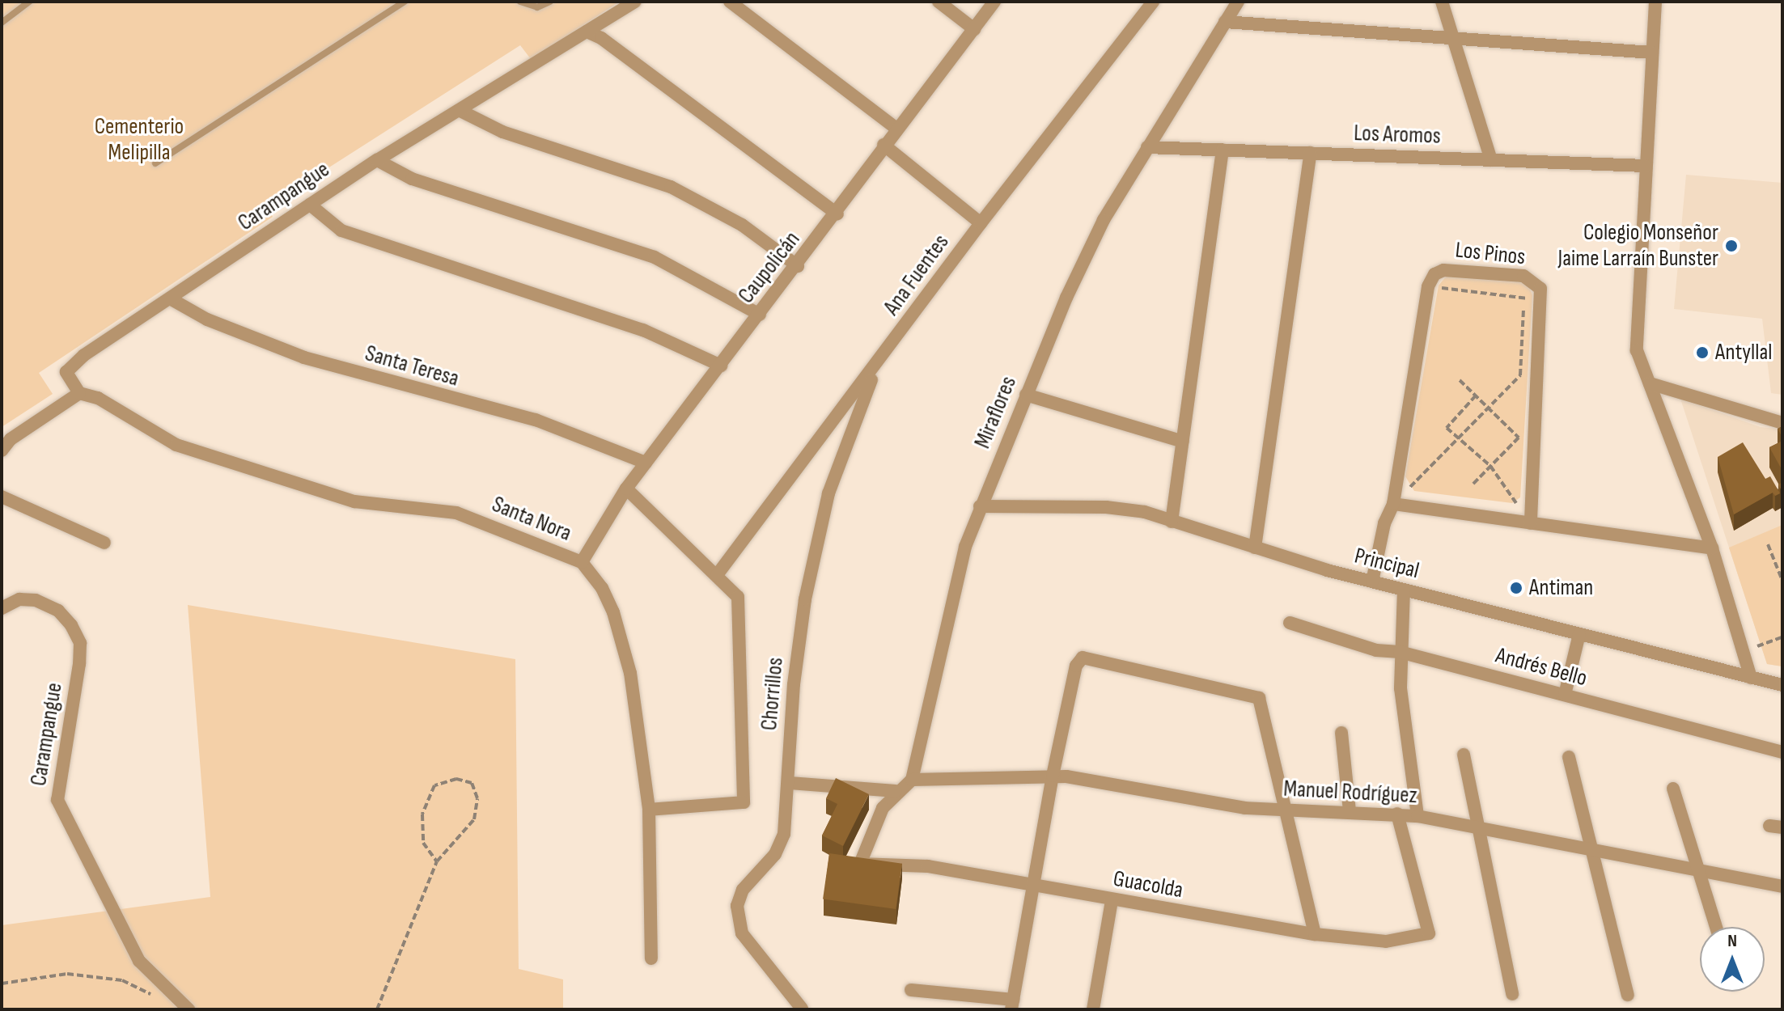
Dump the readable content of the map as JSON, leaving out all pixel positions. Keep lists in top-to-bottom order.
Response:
{
  "streets": {
    "street": [
      "Los Aromos",
      "Carampangue",
      "Los Pinos",
      "Caupolicán",
      "Ana Fuentes",
      "Santa Teresa",
      "Miraflores",
      "Santa Nora",
      "Principal",
      "Andrés Bello",
      "Chorrillos",
      "Manuel Rodríguez",
      "Guacolda"
    ]
  },
  "crossings": [
    ["Los Aromos", "Miraflores"],
    ["Carampangue", "Santa Teresa"],
    ["Carampangue", "Santa Nora"],
    ["Caupolicán", "Santa Teresa"],
    ["Caupolicán", "Santa Nora"],
    ["Ana Fuentes", "Chorrillos"],
    ["Miraflores", "Principal"],
    ["Miraflores", "Manuel Rodríguez"],
    ["Manuel Rodríguez", "Guacolda"]
  ],
  "parks": ["Cementerio Melipilla"],
  "places": ["Colegio Monseñor Jaime Larraín Bunster", "Antyllal", "Antiman"],
  "north": "top"
}
